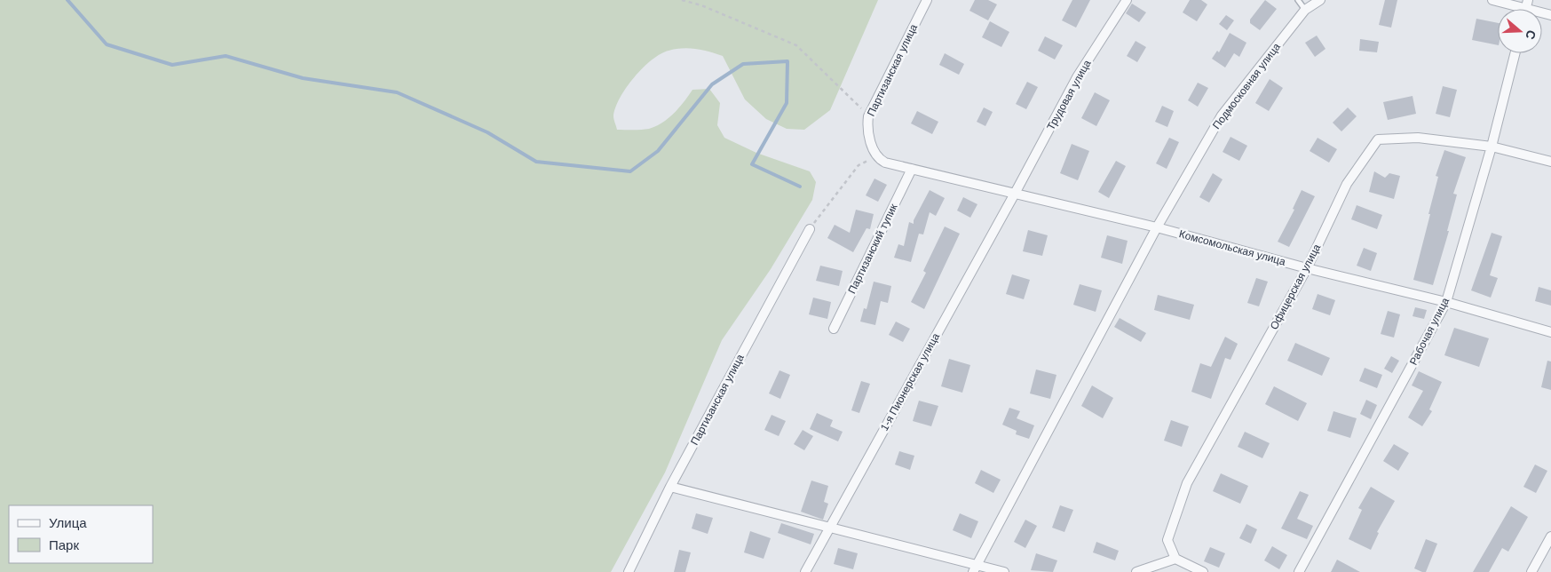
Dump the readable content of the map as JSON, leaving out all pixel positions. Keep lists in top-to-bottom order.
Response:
{
  "streets": {
    "street": [
      "Партизанская улица",
      "Подмосковная улица",
      "Трудовая улица",
      "Комсомольская улица",
      "Партизанский тупик",
      "Офицерская улица",
      "Рабочая улица",
      "1-я Пионерская улица"
    ]
  },
  "crossings": [
    ["Подмосковная улица", "Комсомольская улица"],
    ["Трудовая улица", "Комсомольская улица"],
    ["Трудовая улица", "1-я Пионерская улица"],
    ["Комсомольская улица", "Офицерская улица"],
    ["Комсомольская улица", "Рабочая улица"],
    ["Комсомольская улица", "1-я Пионерская улица"],
    ["Офицерская улица", "Рабочая улица"]
  ],
  "legend": ["Улица", "Парк"],
  "north": "right"
}
